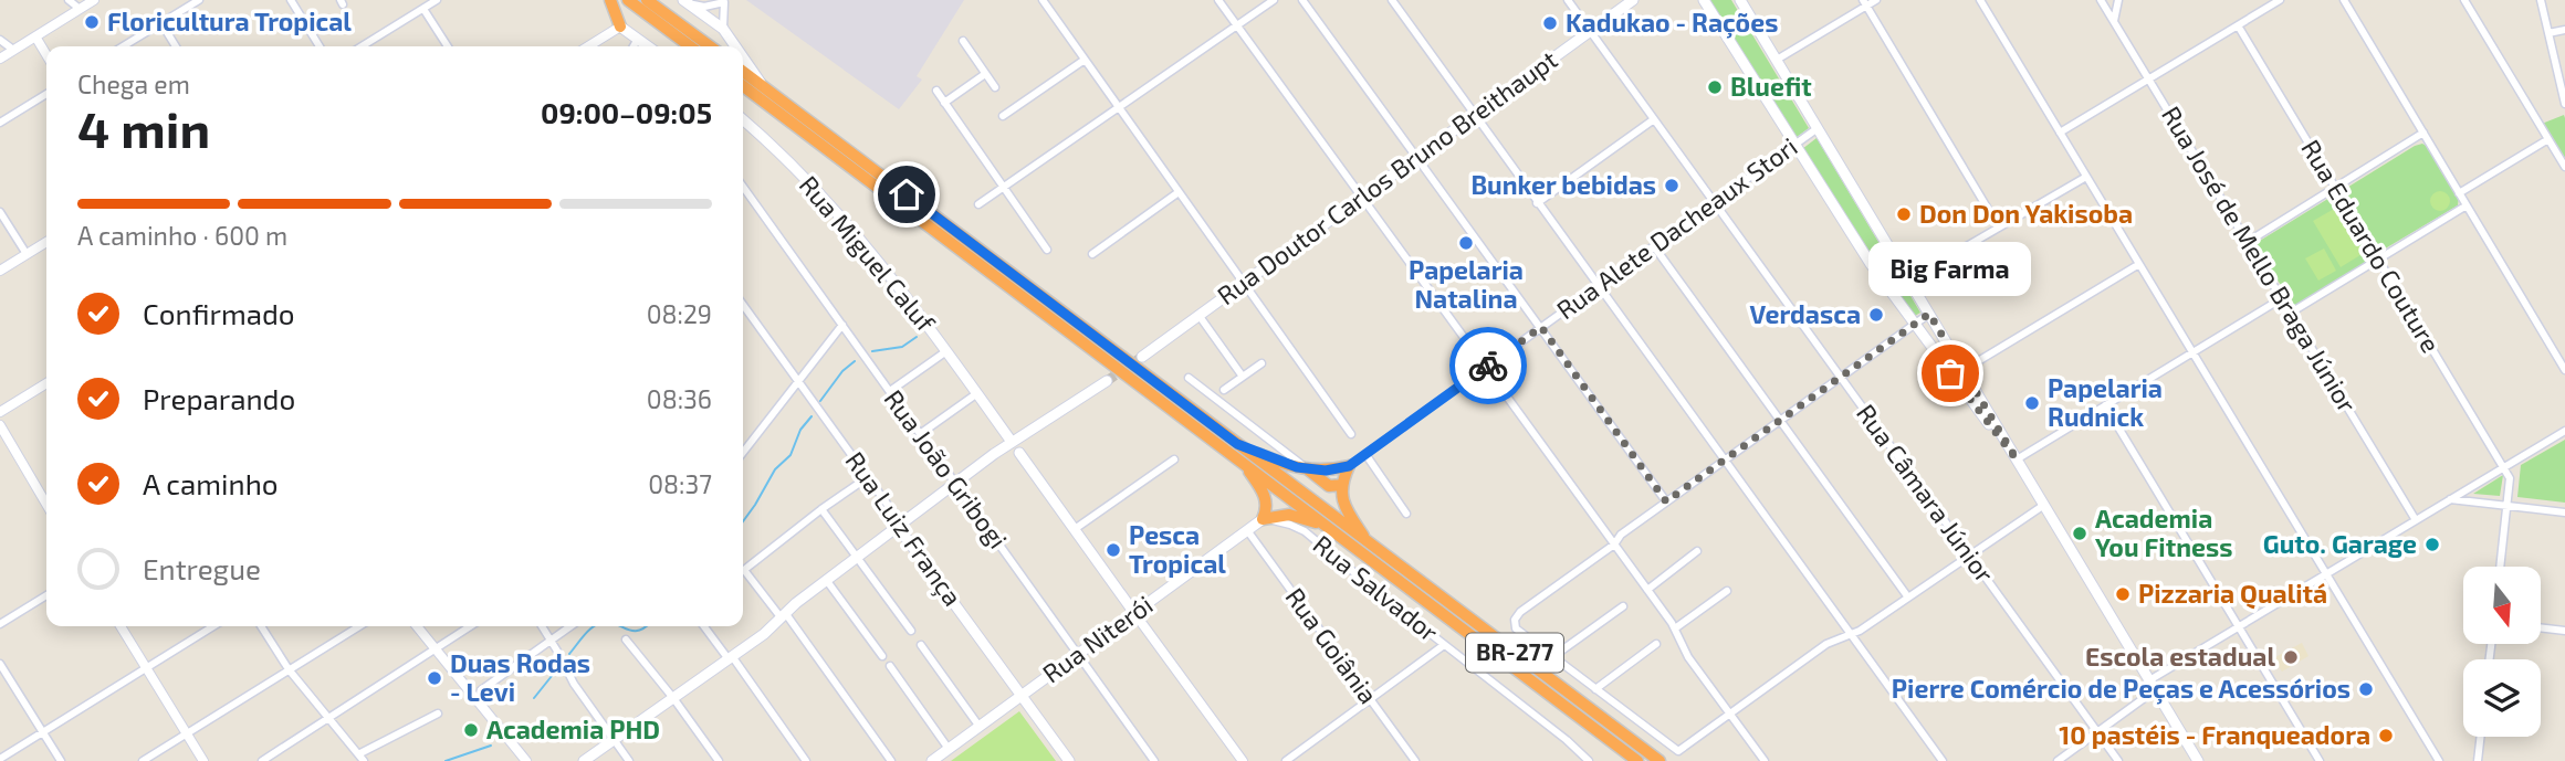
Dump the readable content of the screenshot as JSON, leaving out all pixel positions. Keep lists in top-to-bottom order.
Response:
{
  "streets": {
    "highway": ["BR-277"],
    "main road": [
      "Rua Doutor Carlos Bruno Breithaupt",
      "Rua Miguel Caluf",
      "Rua Luiz França",
      "Rua Niterói"
    ],
    "street": [
      "Rua Alete Dacheaux Stori",
      "Rua Eduardo Couture",
      "Rua José de Mello Braga Júnior",
      "Rua João Gribogi",
      "Rua Câmara Júnior",
      "Rua Salvador",
      "Rua Goiânia"
    ]
  },
  "crossings": [
    ["Rua Doutor Carlos Bruno Breithaupt", "Rua Câmara Júnior"],
    ["Rua Alete Dacheaux Stori", "Rua Câmara Júnior"],
    ["Rua João Gribogi", "Rua Niterói"],
    ["Rua Luiz França", "Rua Niterói"],
    ["Rua Salvador", "Rua Niterói"],
    ["Rua Niterói", "Rua Goiânia"]
  ],
  "places": [
    "Floricultura Tropical",
    "Kadukao - Rações",
    "Bluefit",
    "Bunker bebidas",
    "Don Don Yakisoba",
    "Papelaria Natalina",
    "Verdasca",
    "Big Farma",
    "Papelaria Rudnick",
    "Academia You Fitness",
    "Guto. Garage",
    "Pesca Tropical",
    "Pizzaria Qualitá",
    "Escola estadual",
    "Duas Rodas - Levi",
    "Pierre Comércio de Peças e Acessórios",
    "Academia PHD",
    "10 pastéis - Franqueadora"
  ],
  "north": "bottom",
  "page": {
    "heading": ["4 min", "Chega em", "09:00–09:05"],
    "bar": "A caminho · 600 m",
    "bubble": "Big Farma",
    "list": [
      ["Confirmado", "08:29"],
      ["Preparando", "08:36"],
      ["A caminho", "08:37"],
      "Entregue"
    ]
  }
}
